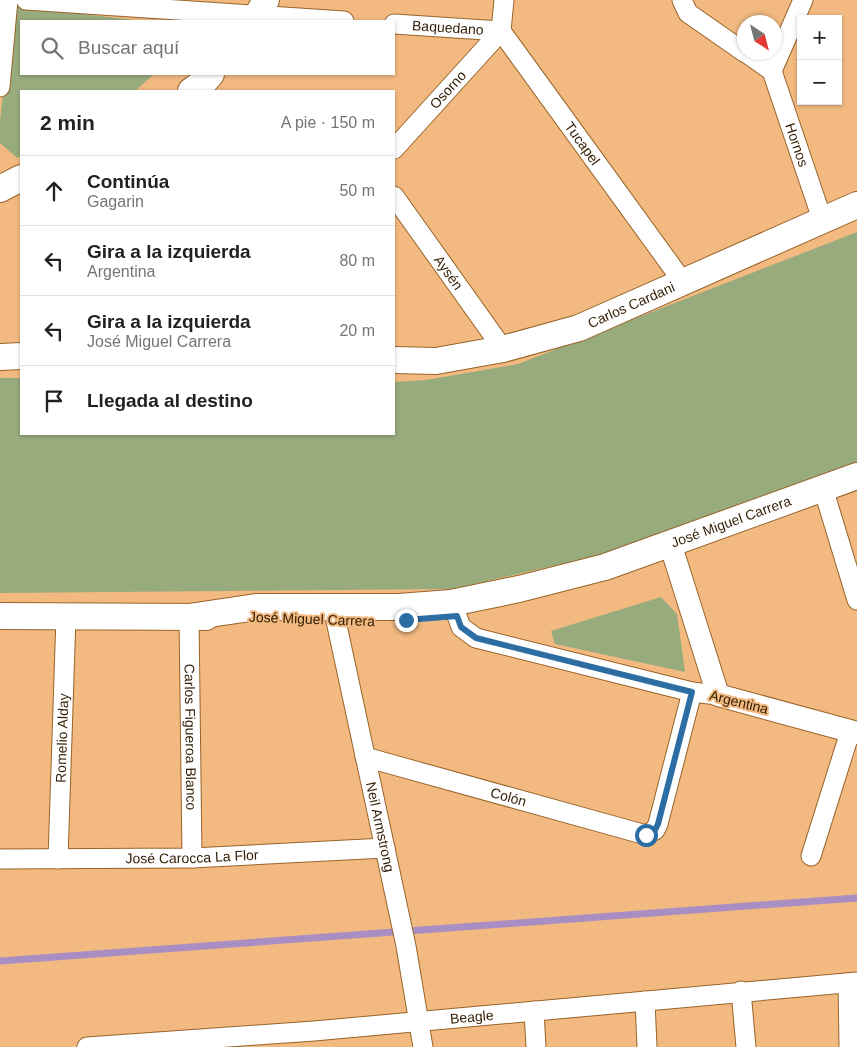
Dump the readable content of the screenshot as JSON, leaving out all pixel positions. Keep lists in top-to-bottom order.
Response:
{
  "streets": {
    "main road": ["Carlos Cardani", "José Miguel Carrera"],
    "street": [
      "Baquedano",
      "Osorno",
      "Tucapel",
      "Hornos",
      "Aysén",
      "Argentina",
      "Romelio Alday",
      "Carlos Figueroa Blanco",
      "Colón",
      "Neil Armstrong",
      "José Carocca La Flor",
      "Beagle"
    ]
  },
  "crossings": [
    ["Baquedano", "Osorno"],
    ["Baquedano", "Tucapel"],
    ["Osorno", "Tucapel"],
    ["Tucapel", "Carlos Cardani"],
    ["Hornos", "Carlos Cardani"],
    ["Aysén", "Carlos Cardani"],
    ["José Miguel Carrera", "Argentina"],
    ["José Miguel Carrera", "Romelio Alday"],
    ["José Miguel Carrera", "Carlos Figueroa Blanco"],
    ["José Miguel Carrera", "Neil Armstrong"],
    ["Argentina", "Colón"],
    ["Romelio Alday", "José Carocca La Flor"],
    ["Carlos Figueroa Blanco", "José Carocca La Flor"],
    ["Colón", "Neil Armstrong"],
    ["Neil Armstrong", "José Carocca La Flor"],
    ["Neil Armstrong", "Beagle"]
  ],
  "north": "bottom right",
  "page": {
    "map_buttons": ["+", "−"],
    "search": "Buscar aquí",
    "heading": ["2 min", "A pie · 150 m"],
    "list": [
      ["Continúa", "Gagarin", "50 m"],
      ["Gira a la izquierda", "Argentina", "80 m"],
      ["Gira a la izquierda", "José Miguel Carrera", "20 m"],
      "Llegada al destino"
    ]
  }
}
